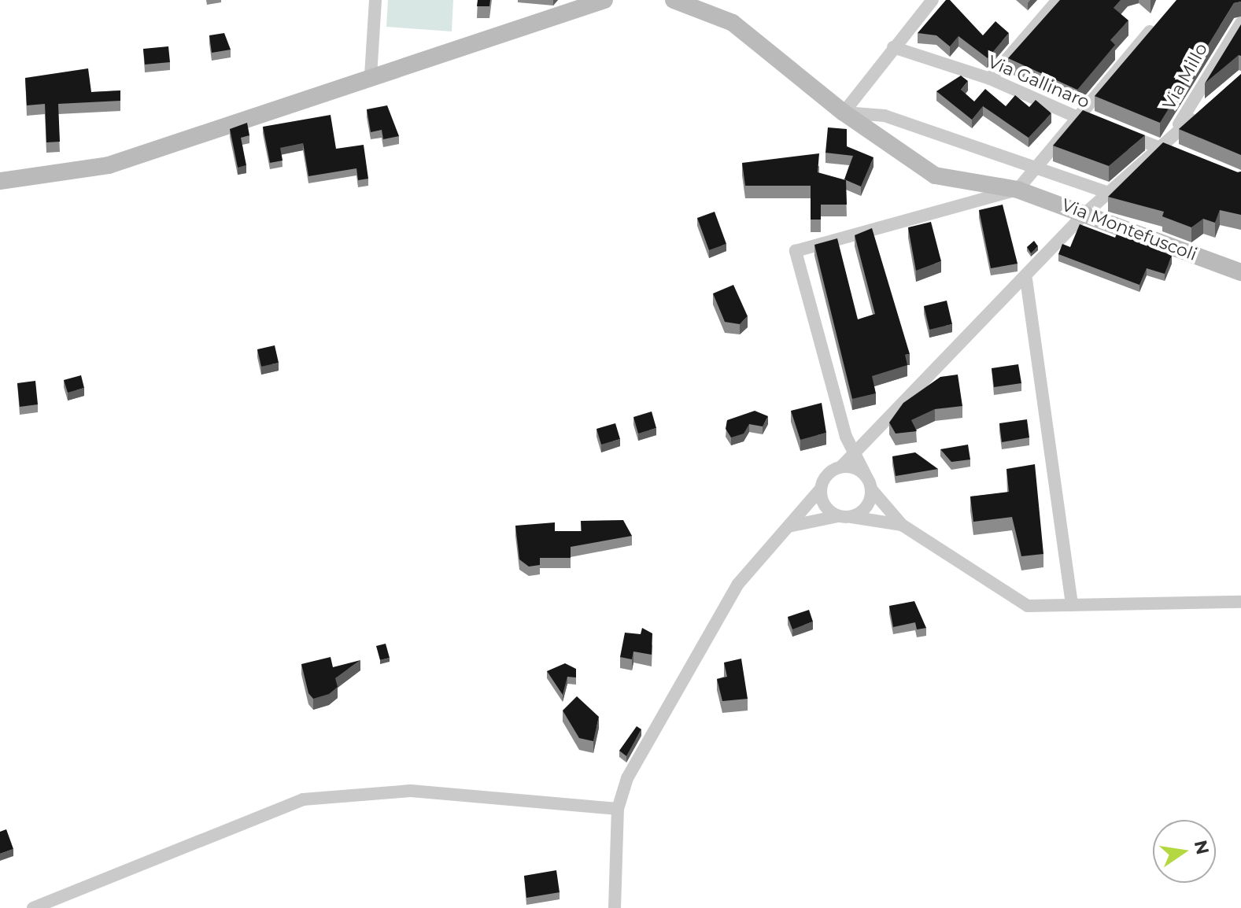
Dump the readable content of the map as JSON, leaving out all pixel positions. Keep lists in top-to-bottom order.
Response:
{
  "streets": {
    "main road": ["Via Montefuscoli"],
    "street": ["Via Millo", "Via Gallinaro"]
  },
  "north": "right"
}
